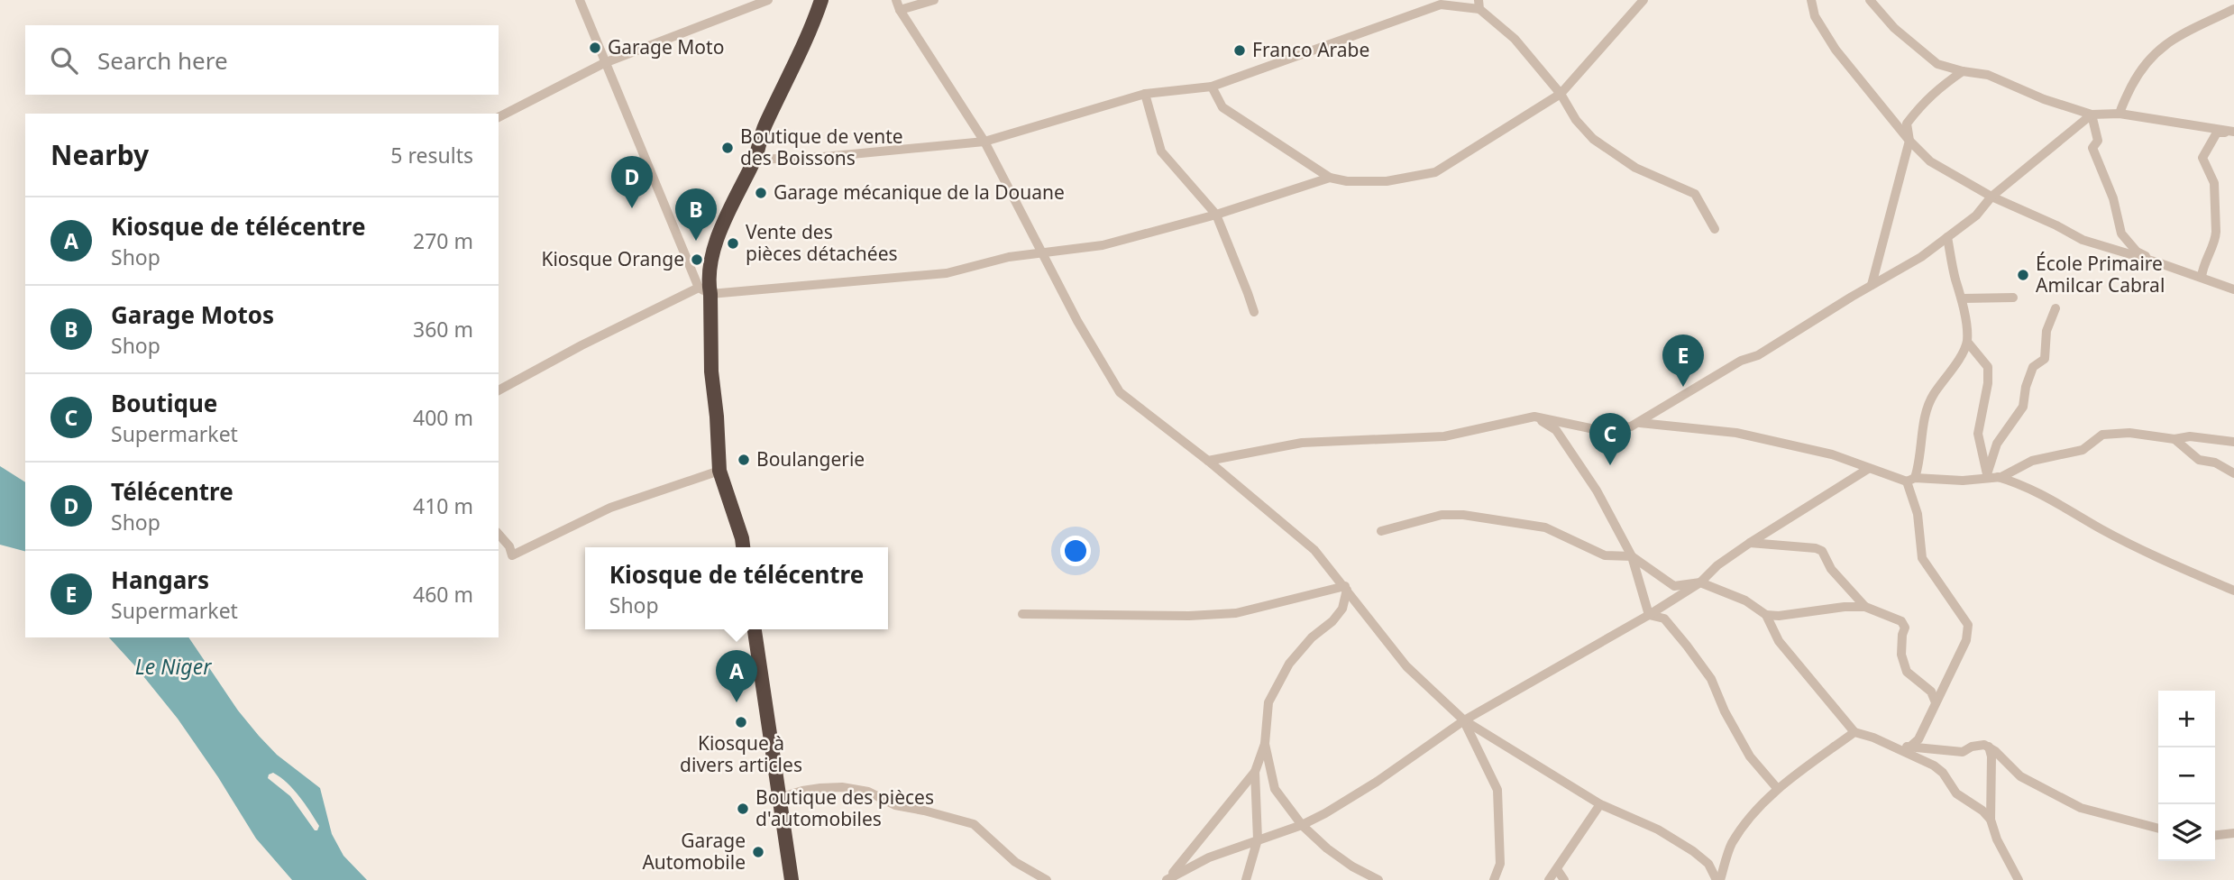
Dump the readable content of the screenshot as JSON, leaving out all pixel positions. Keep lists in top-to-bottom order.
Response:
{
  "water": ["Le Niger"],
  "places": [
    "Garage Moto",
    "Franco Arabe",
    "Boutique de vente des Boissons",
    "Garage mécanique de la Douane",
    "Vente des pièces détachées",
    "Kiosque Orange",
    "École Primaire Amilcar Cabral",
    "Boulangerie",
    "Kiosque à divers articles",
    "Boutique des pièces d'automobiles",
    "Garage Automobile"
  ],
  "page": {
    "search": "Search here",
    "heading": ["Nearby", "5 results"],
    "pins": [
      "D",
      "B",
      "E",
      "C",
      "A"
    ],
    "list": [
      {
        "mark": "A",
        "name": "Kiosque de télécentre",
        "note": "Shop",
        "value": "270 m"
      },
      {
        "mark": "B",
        "name": "Garage Motos",
        "note": "Shop",
        "value": "360 m"
      },
      {
        "mark": "C",
        "name": "Boutique",
        "note": "Supermarket",
        "value": "400 m"
      },
      {
        "mark": "D",
        "name": "Télécentre",
        "note": "Shop",
        "value": "410 m"
      },
      {
        "mark": "E",
        "name": "Hangars",
        "note": "Supermarket",
        "value": "460 m"
      }
    ],
    "popup": ["Kiosque de télécentre", "Shop"],
    "map_buttons": ["+", "−"]
  }
}
